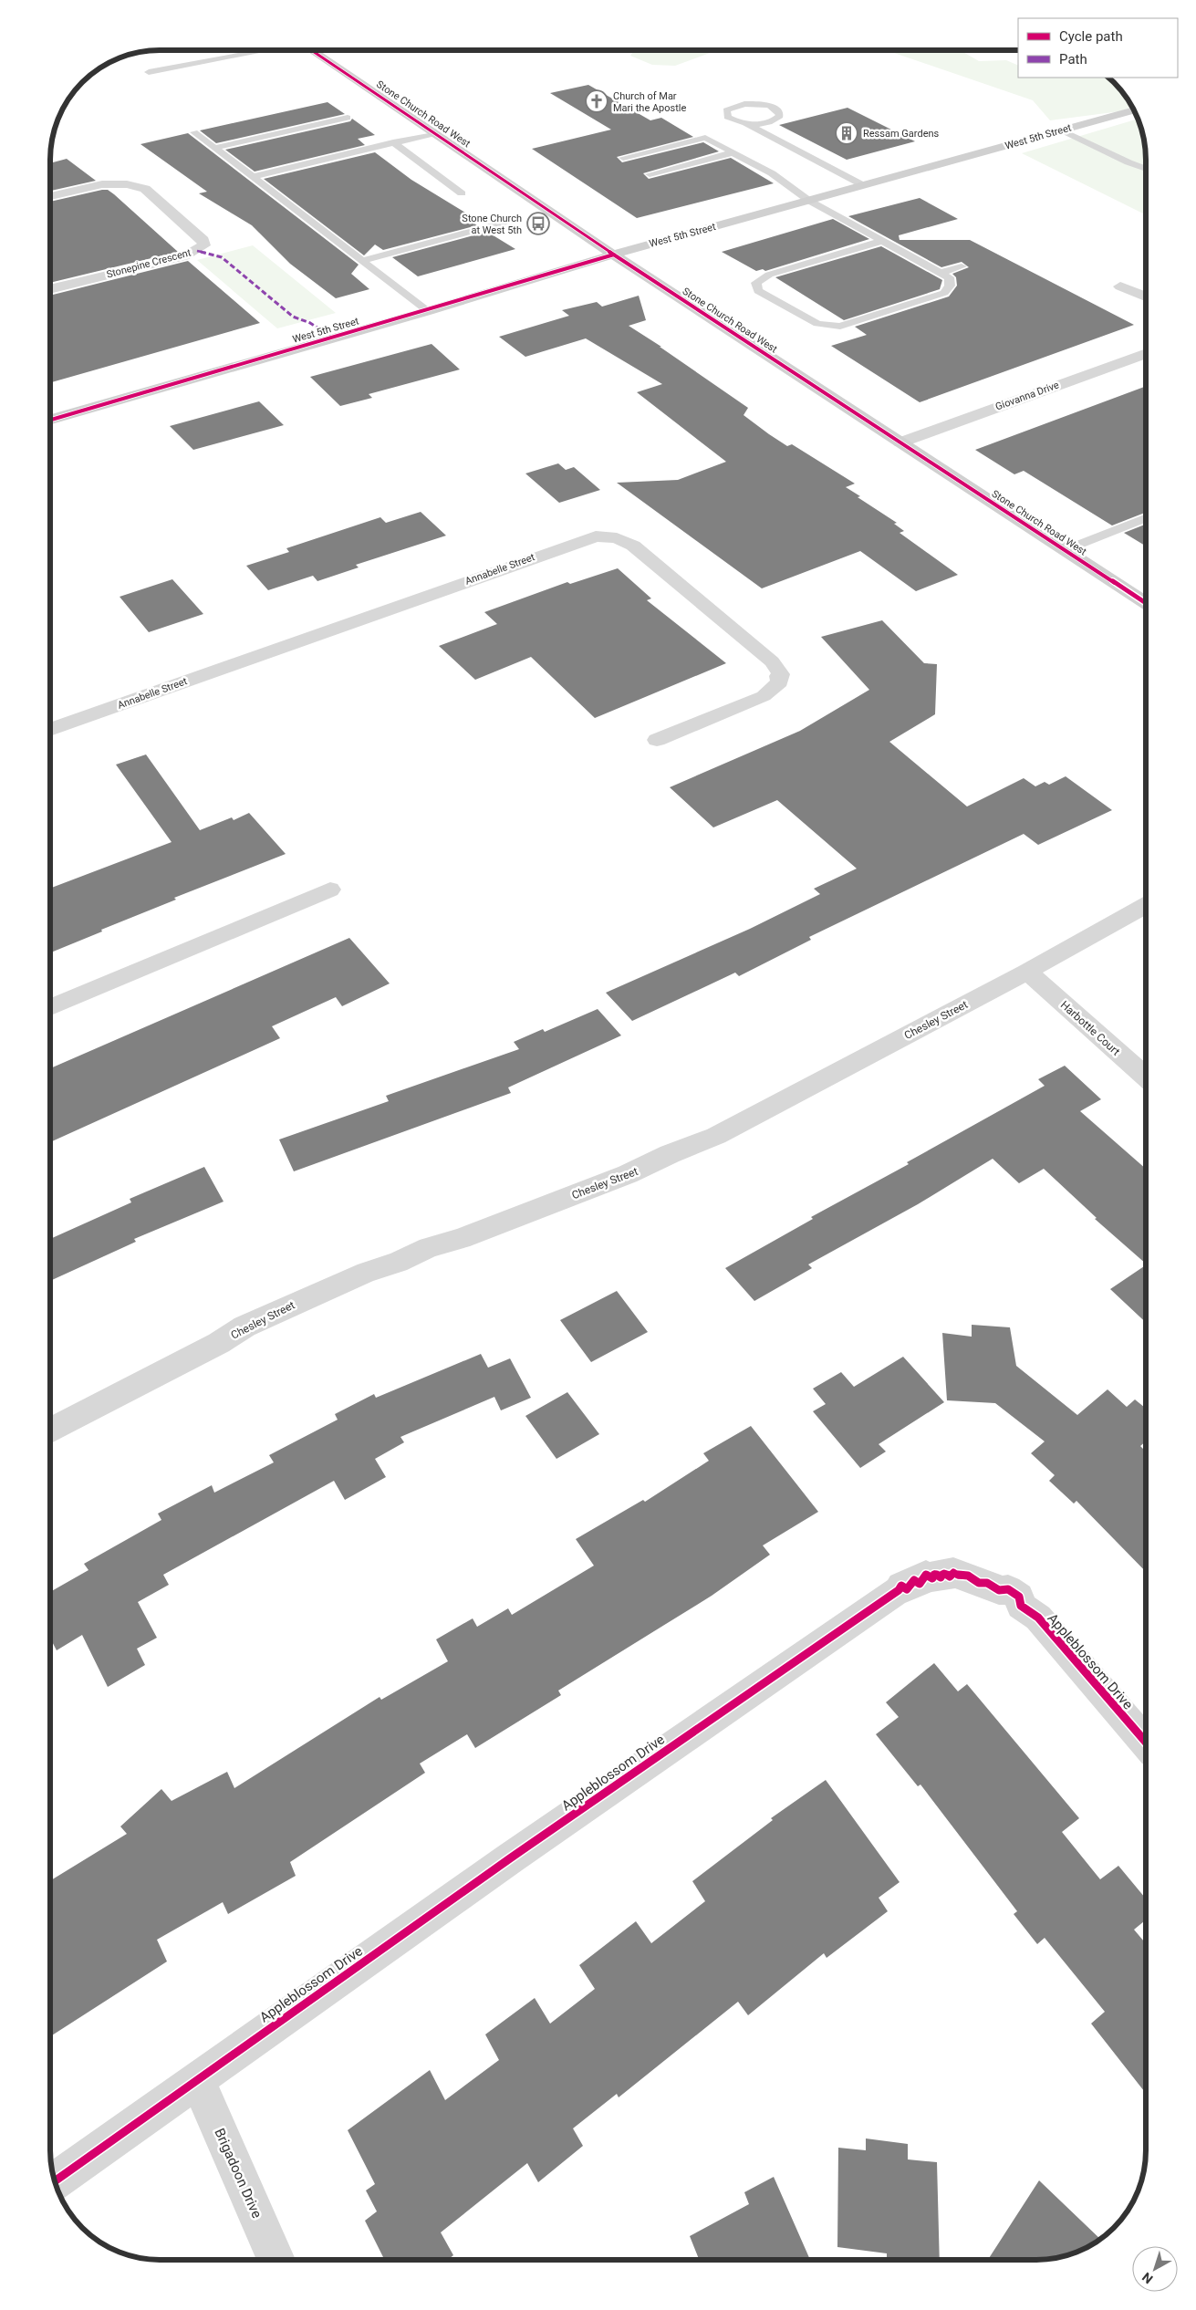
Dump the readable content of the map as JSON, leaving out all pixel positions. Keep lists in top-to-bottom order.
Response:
{
  "streets": {
    "main road": ["Stone Church Road West", "West 5th Street"],
    "street": [
      "Stonepine Crescent",
      "Giovanna Drive",
      "Annabelle Street",
      "Chesley Street",
      "Harbottle Court",
      "Appleblossom Drive",
      "Brigadoon Drive"
    ]
  },
  "crossings": [
    ["Stone Church Road West", "West 5th Street"],
    ["Stone Church Road West", "Giovanna Drive"],
    ["Chesley Street", "Harbottle Court"],
    ["Appleblossom Drive", "Brigadoon Drive"]
  ],
  "places": {
    "church": ["Church of Mar Mari the Apostle"],
    "building": ["Ressam Gardens"],
    "bus stop": ["Stone Church at West 5th"]
  },
  "legend": ["Cycle path", "Path"],
  "north": "bottom left"
}
